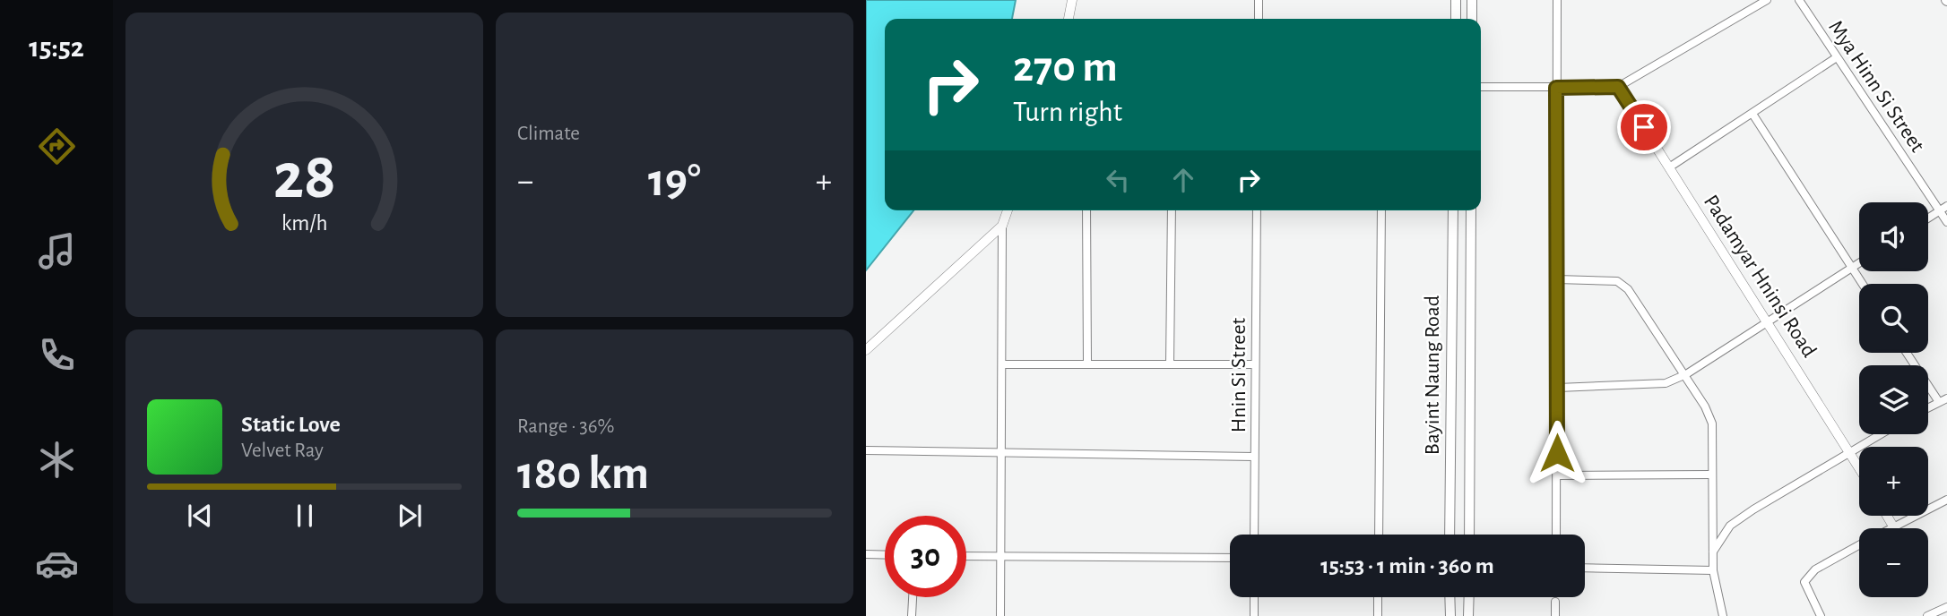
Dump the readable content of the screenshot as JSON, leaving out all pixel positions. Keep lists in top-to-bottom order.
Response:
{
  "streets": {
    "main road": ["Bayint Naung Road"],
    "street": ["Mya Hinn Si Street", "Padamyar Hninsi Road", "Hnin Si Street"]
  },
  "page": {
    "tabs": "15:52",
    "tile": [
      "Climate",
      ["Range · 36%", "180 km"]
    ],
    "turn": ["270 m", "Turn right"],
    "heat": ["−", "19°", "+"],
    "map_buttons": ["+", "−"],
    "song": ["Static Love", "Velvet Ray"],
    "limit": "30",
    "trip": "15:53 · 1 min · 360 m",
    "gauge": ["28", "km/h"]
  }
}
